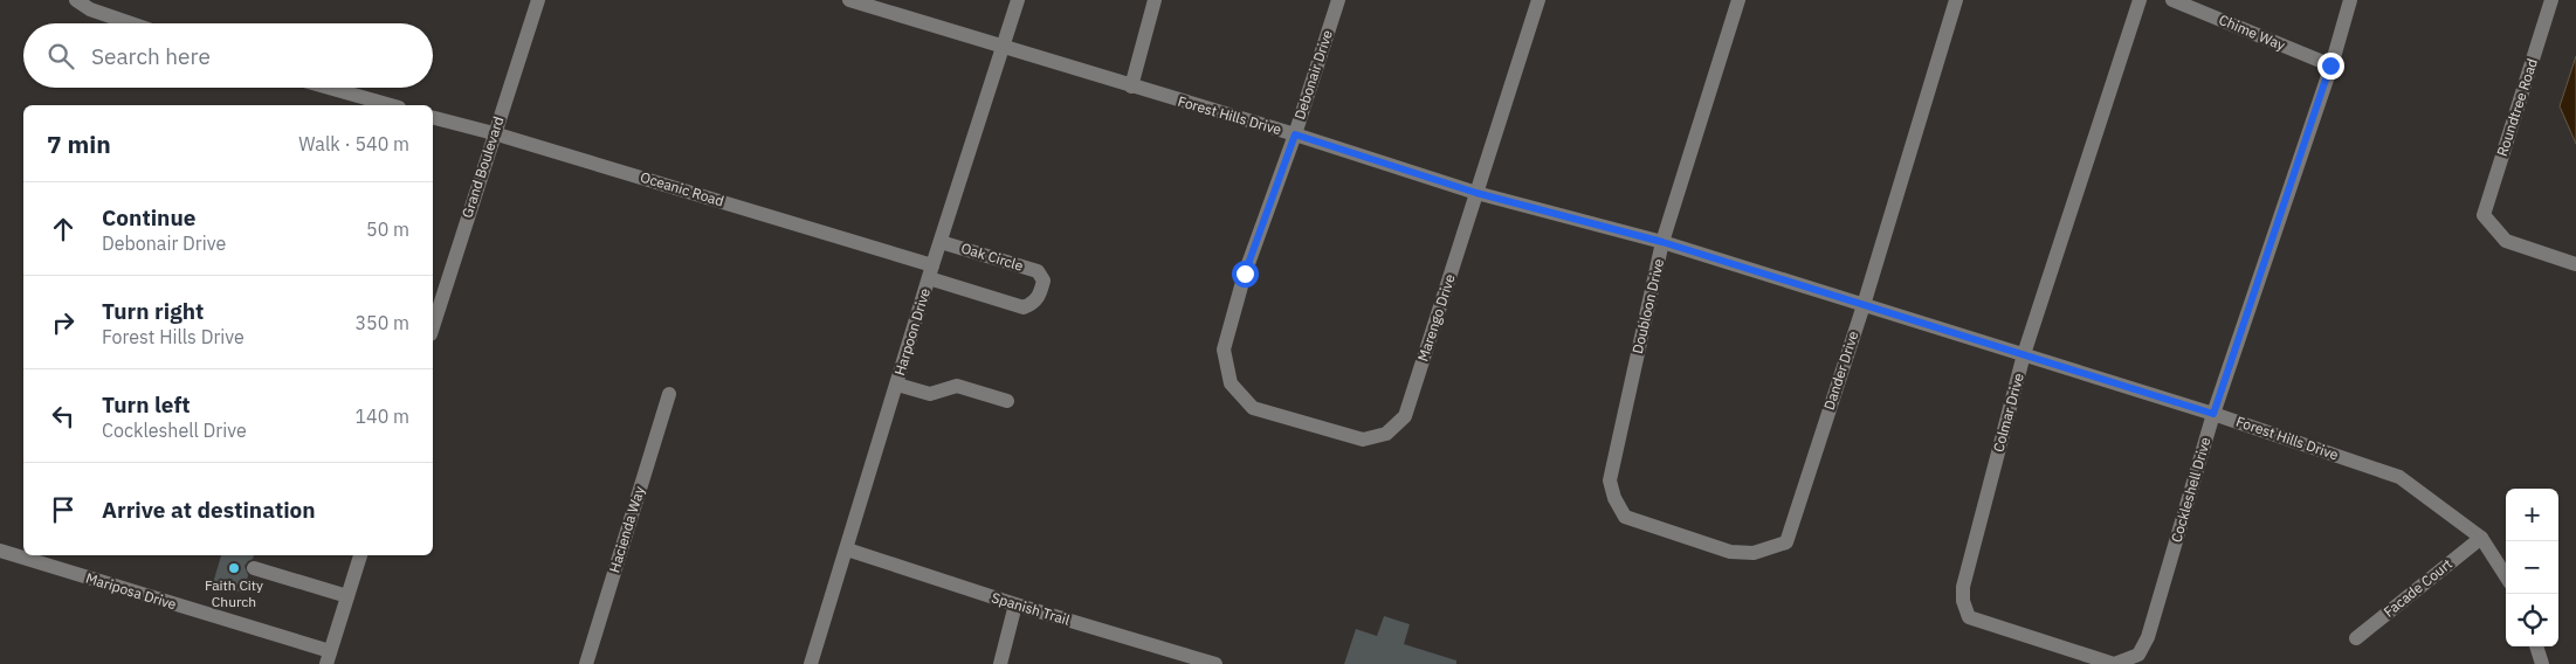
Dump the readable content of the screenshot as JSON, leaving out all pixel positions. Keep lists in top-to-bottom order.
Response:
{
  "streets": {
    "street": [
      "Chime Way",
      "Debonair Drive",
      "Roundtree Road",
      "Forest Hills Drive",
      "Grand Boulevard",
      "Oceanic Road",
      "Oak Circle",
      "Doubloon Drive",
      "Marengo Drive",
      "Harpoon Drive",
      "Dander Drive",
      "Colmar Drive",
      "Cockleshell Drive",
      "Hacienda Way",
      "Facade Court",
      "Mariposa Drive",
      "Spanish Trail"
    ]
  },
  "crossings": [
    ["Chime Way", "Cockleshell Drive"],
    ["Debonair Drive", "Forest Hills Drive"],
    ["Debonair Drive", "Marengo Drive"],
    ["Forest Hills Drive", "Doubloon Drive"],
    ["Forest Hills Drive", "Marengo Drive"],
    ["Forest Hills Drive", "Harpoon Drive"],
    ["Forest Hills Drive", "Dander Drive"],
    ["Forest Hills Drive", "Colmar Drive"],
    ["Forest Hills Drive", "Cockleshell Drive"],
    ["Forest Hills Drive", "Facade Court"],
    ["Grand Boulevard", "Oceanic Road"],
    ["Oceanic Road", "Oak Circle"],
    ["Oceanic Road", "Harpoon Drive"],
    ["Oak Circle", "Harpoon Drive"],
    ["Doubloon Drive", "Dander Drive"],
    ["Harpoon Drive", "Spanish Trail"],
    ["Colmar Drive", "Cockleshell Drive"]
  ],
  "places": ["Faith City Church"],
  "page": {
    "search": "Search here",
    "heading": ["7 min", "Walk · 540 m"],
    "list": [
      ["Continue", "Debonair Drive", "50 m"],
      ["Turn right", "Forest Hills Drive", "350 m"],
      ["Turn left", "Cockleshell Drive", "140 m"],
      "Arrive at destination"
    ],
    "map_buttons": ["+", "−"]
  }
}
